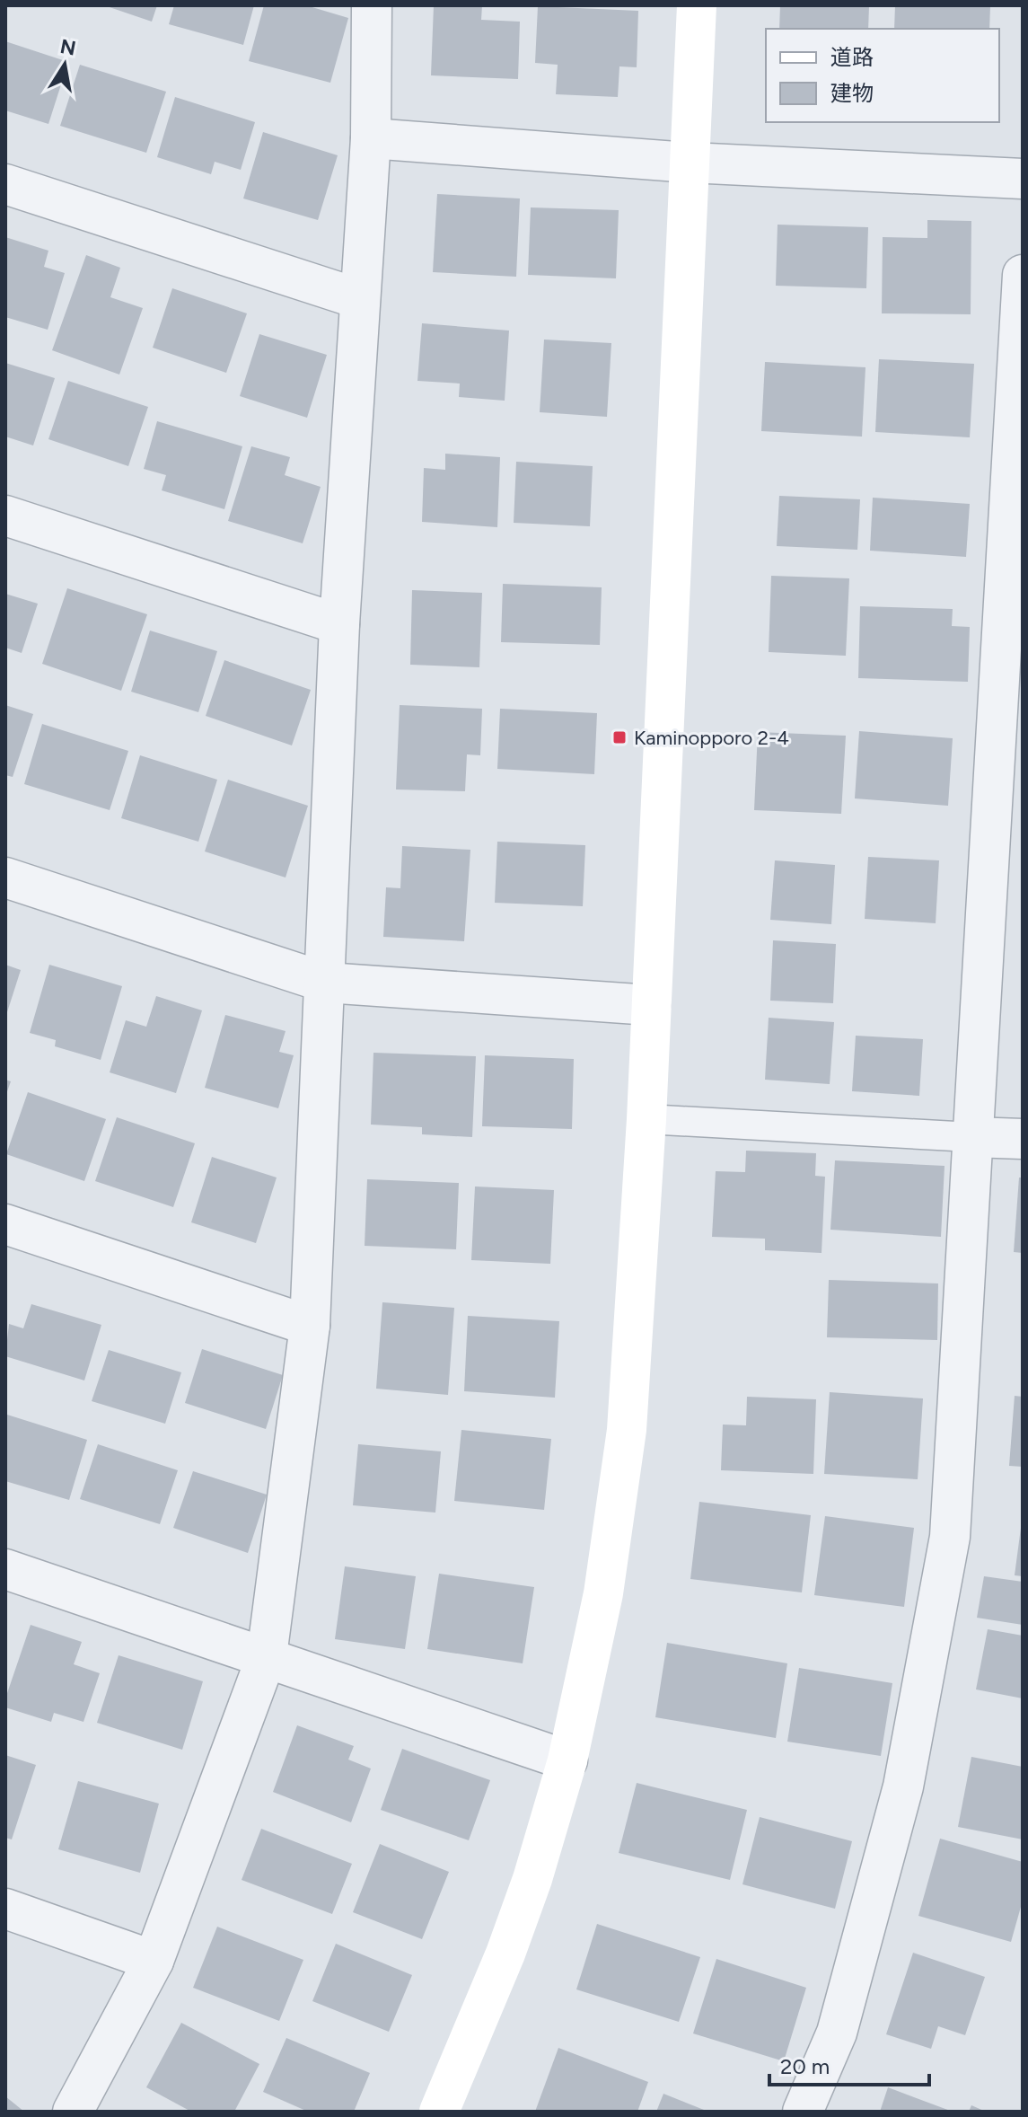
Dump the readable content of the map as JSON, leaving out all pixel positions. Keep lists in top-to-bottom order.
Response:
{
  "places": {
    "transit": ["Kaminopporo 2-4"]
  },
  "legend": ["道路", "建物"],
  "scale_bar": "20 m",
  "north": "top"
}
